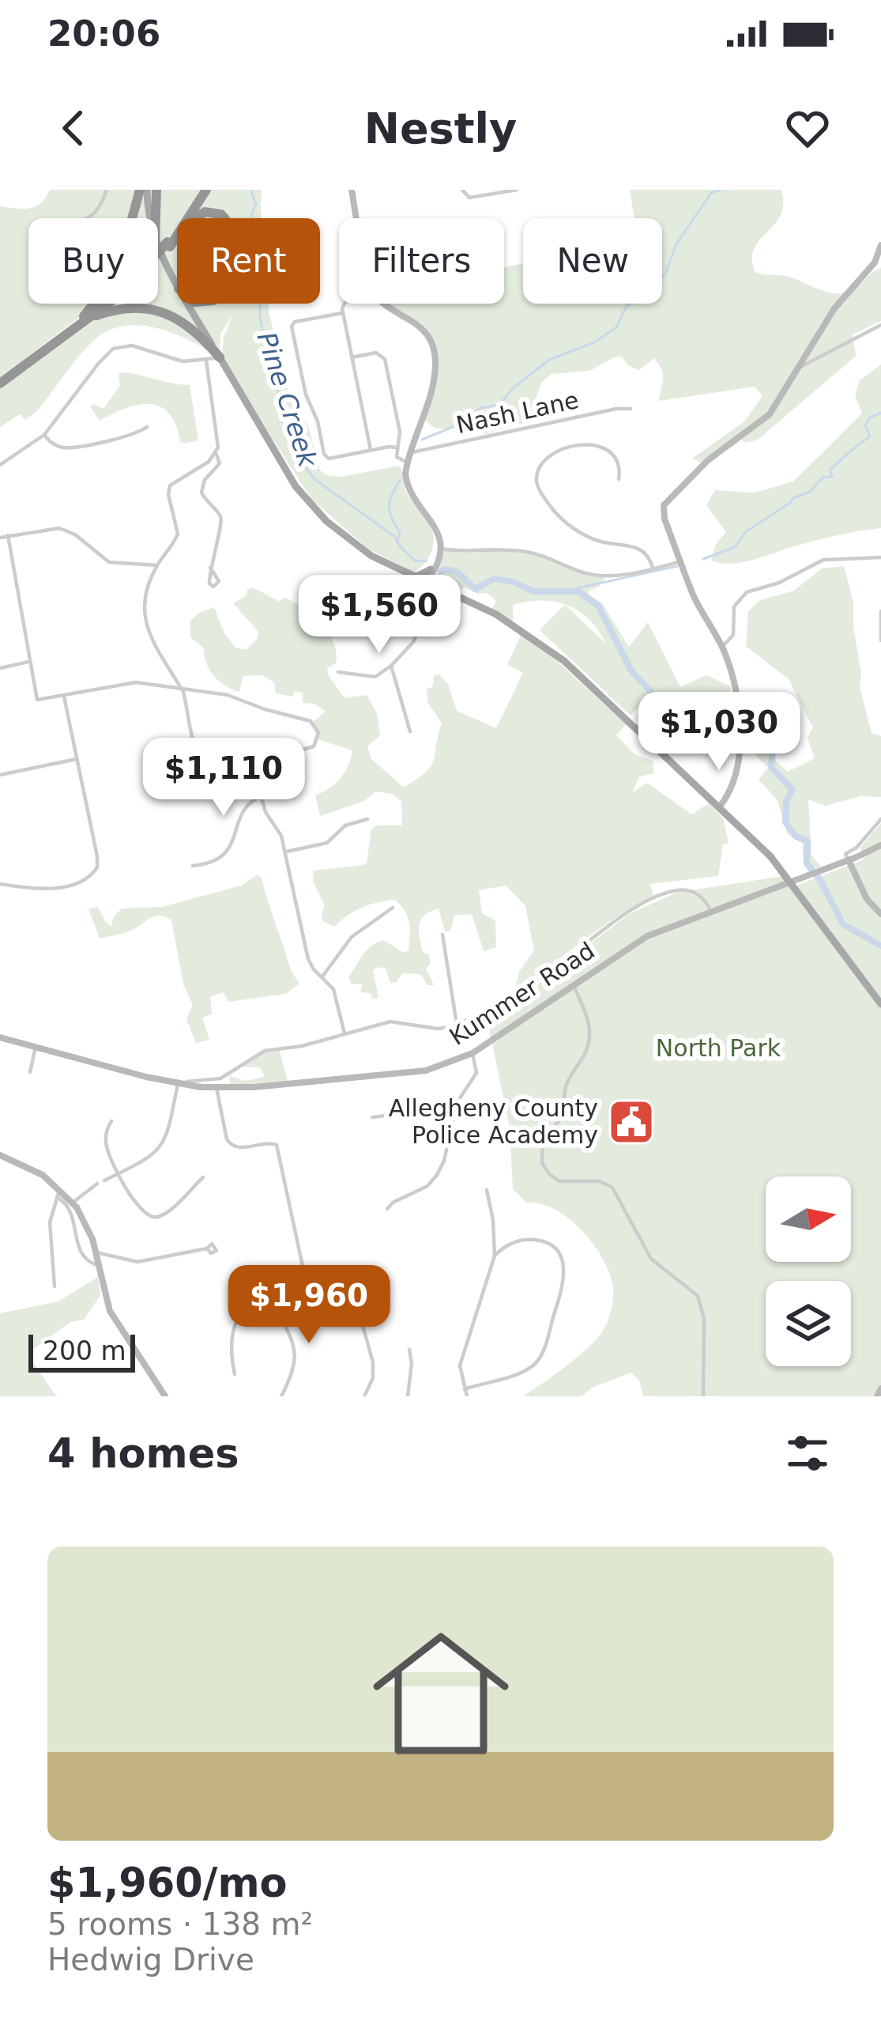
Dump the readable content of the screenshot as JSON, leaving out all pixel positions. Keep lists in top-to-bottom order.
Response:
{
  "streets": {
    "street": ["Nash Lane", "Kummer Road"]
  },
  "water": ["Pine Creek"],
  "parks": ["North Park"],
  "places": {
    "public building": ["Allegheny County Police Academy"]
  },
  "scale_bar": "200 m",
  "north": "right",
  "page": {
    "status": "20:06",
    "header": "Nestly",
    "chip": [
      "Buy",
      "Rent",
      "Filters",
      "New"
    ],
    "price": [
      "$1,560",
      "$1,030",
      "$1,110",
      "$1,960"
    ],
    "scale": "200 m",
    "heading": "4 homes",
    "list": [
      {
        "name": "$1,960/mo",
        "note": "5 rooms · 138 m² · Hedwig Drive"
      }
    ]
  }
}
